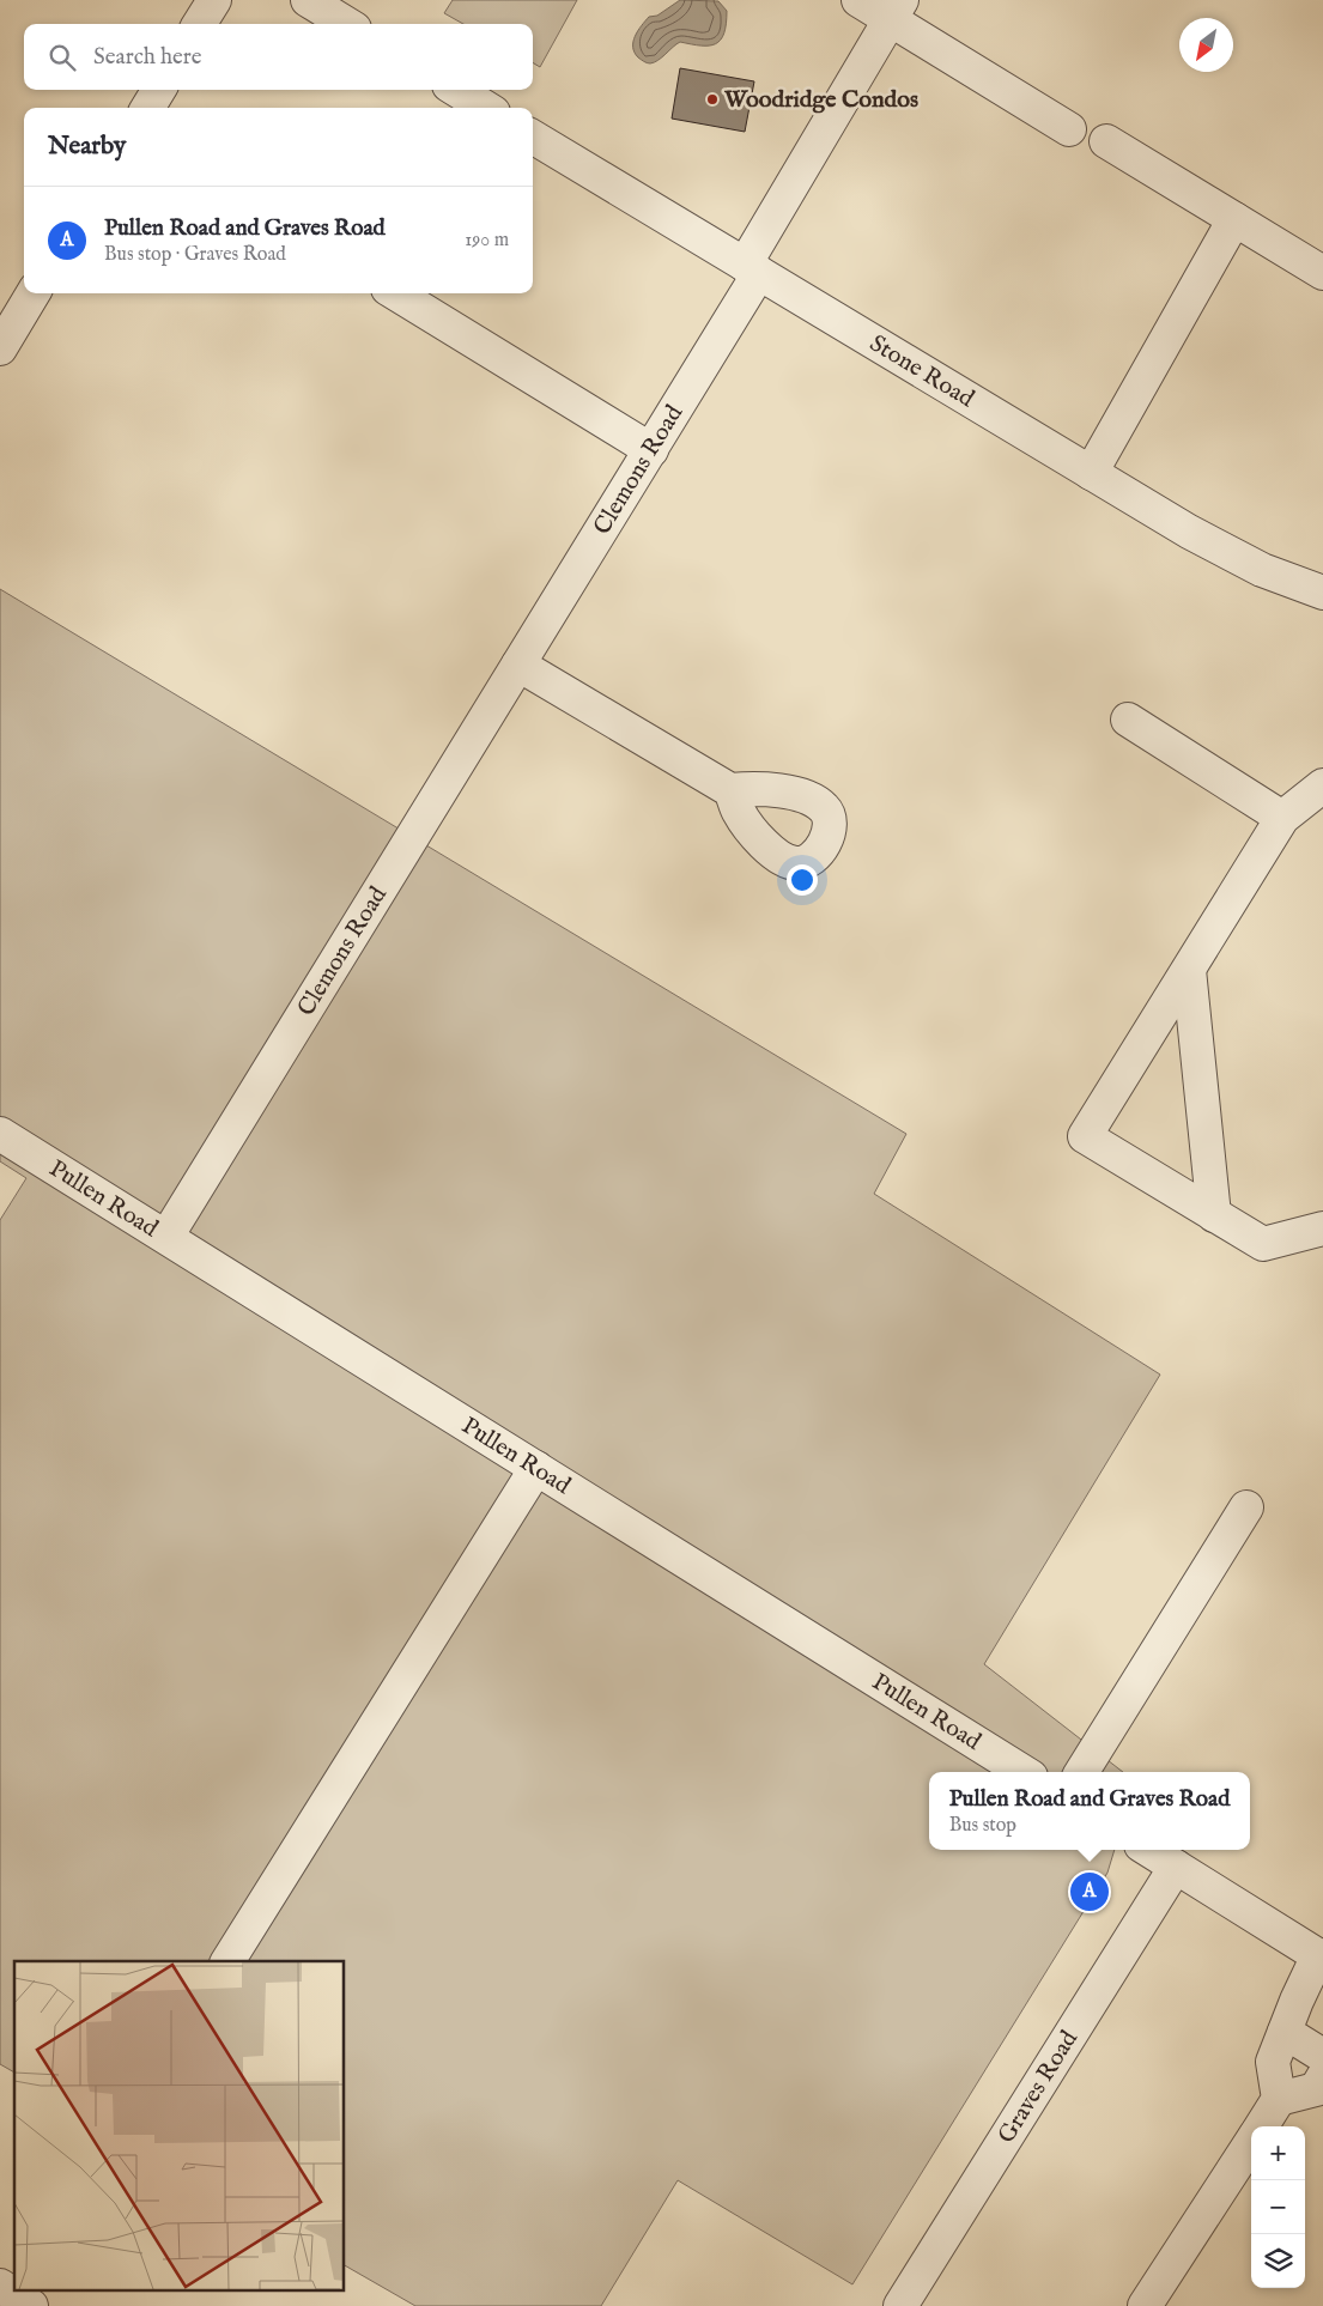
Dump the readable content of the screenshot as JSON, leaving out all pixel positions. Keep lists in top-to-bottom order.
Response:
{
  "streets": {
    "street": [
      "Stone Road",
      "Clemons Road",
      "Pullen Road",
      "Graves Road"
    ]
  },
  "crossings": [
    ["Stone Road", "Clemons Road"],
    ["Clemons Road", "Pullen Road"]
  ],
  "places": ["Woodridge Condos"],
  "north": "bottom left",
  "page": {
    "search": "Search here",
    "heading": "Nearby",
    "list": [
      {
        "mark": "A",
        "name": "Pullen Road and Graves Road",
        "note": "Bus stop · Graves Road",
        "value": "190 m"
      }
    ],
    "popup": ["Pullen Road and Graves Road", "Bus stop"],
    "pins": "A",
    "map_buttons": ["+", "−"]
  }
}
